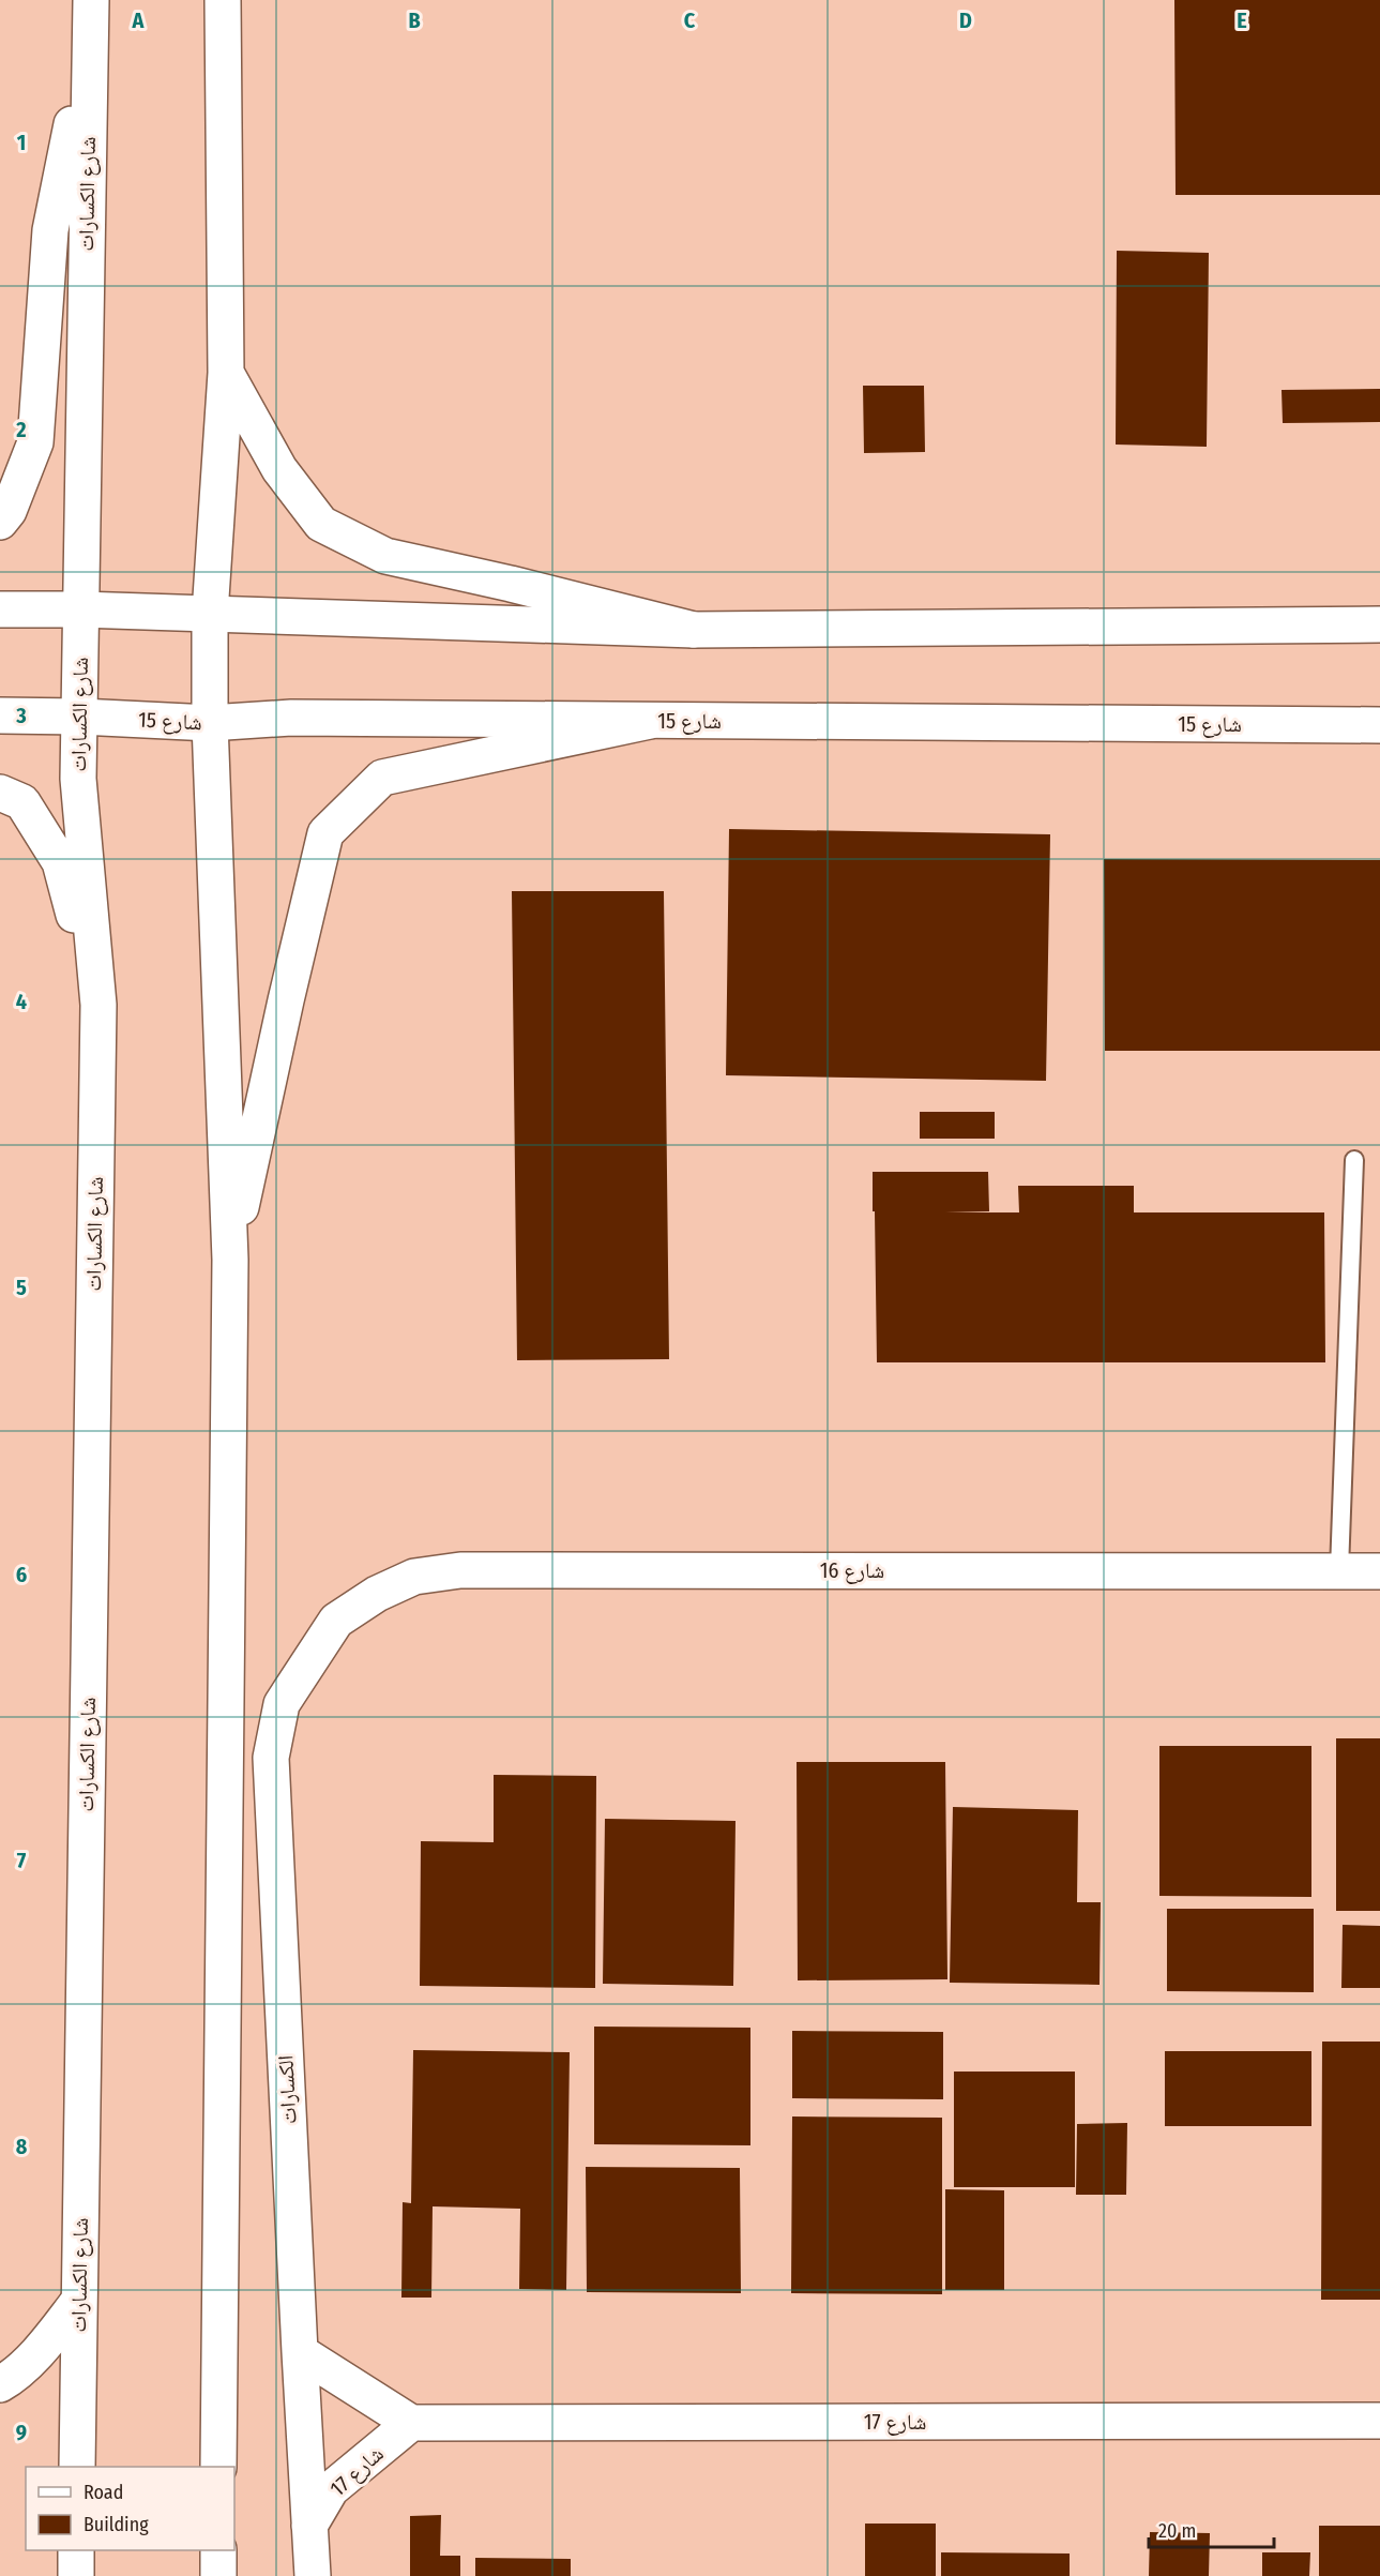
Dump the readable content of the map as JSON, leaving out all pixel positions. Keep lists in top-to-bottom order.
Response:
{
  "streets": {
    "street": [
      "شارع الكسارات",
      "شارع 15",
      "شارع 16",
      "الكسارات",
      "شارع 17"
    ]
  },
  "crossings": [
    ["شارع الكسارات", "شارع 15"],
    ["شارع 16", "الكسارات"],
    ["الكسارات", "شارع 17"]
  ],
  "legend": ["Road", "Building"],
  "scale_bar": "20 m",
  "grid": {
    "columns": [
      "A",
      "B",
      "C",
      "D",
      "E"
    ],
    "rows": [
      "1",
      "2",
      "3",
      "4",
      "5",
      "6",
      "7",
      "8",
      "9"
    ]
  }
}
